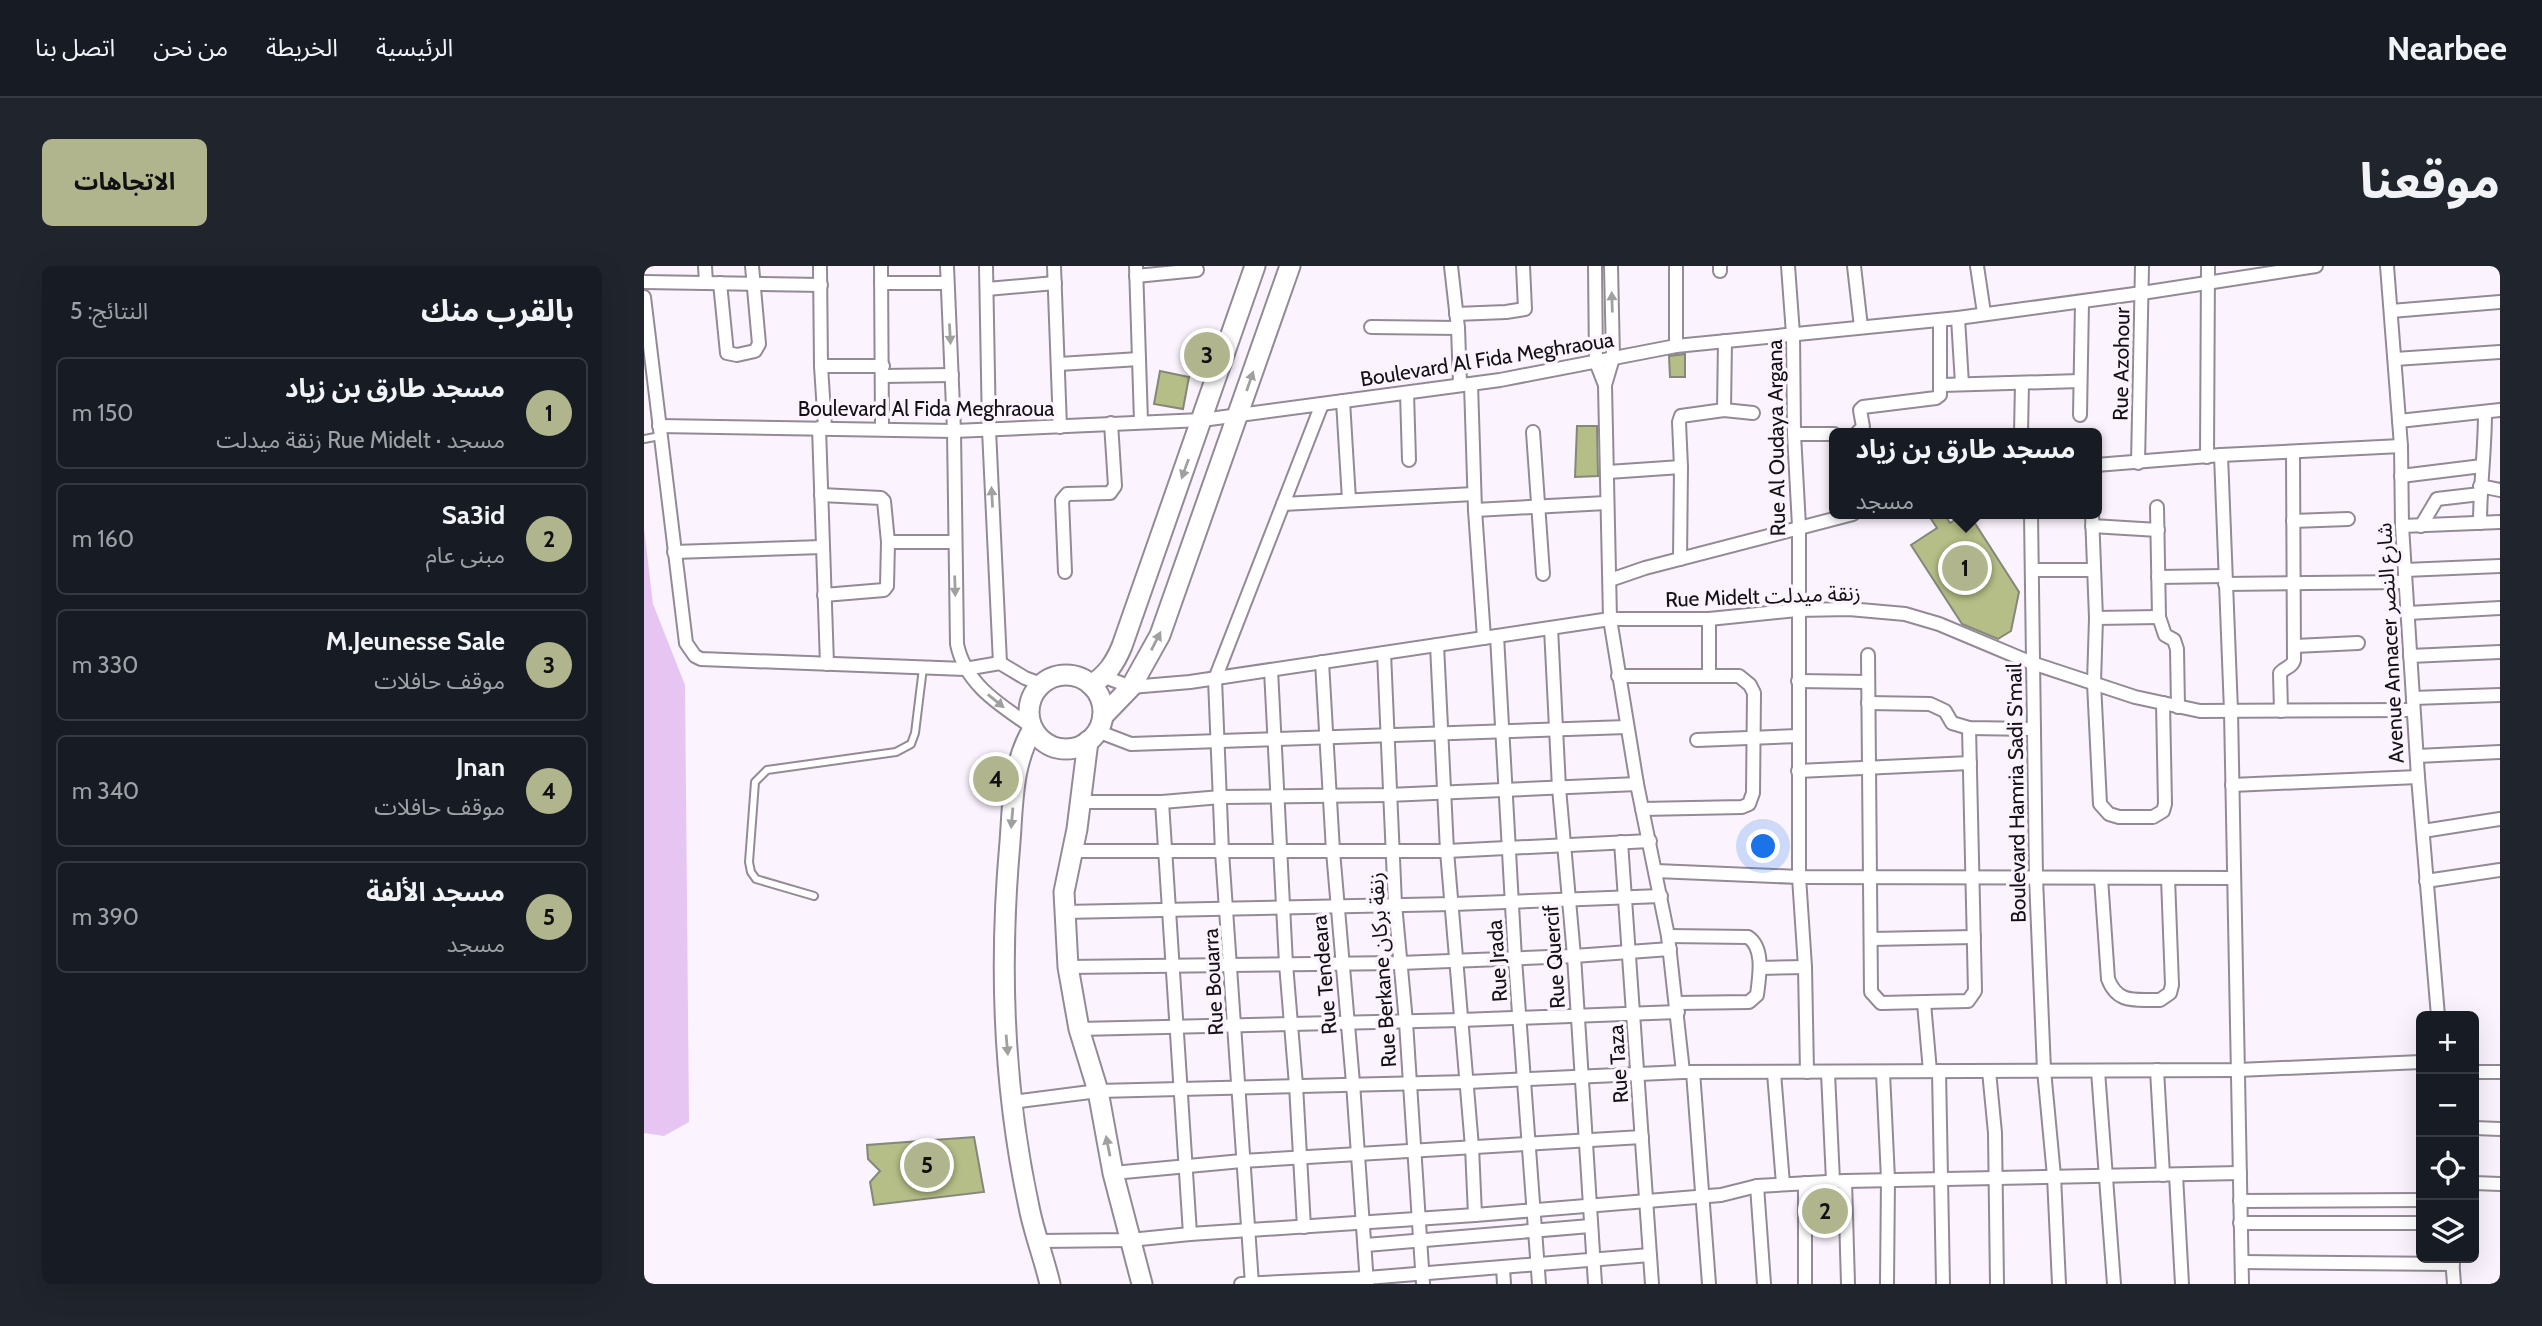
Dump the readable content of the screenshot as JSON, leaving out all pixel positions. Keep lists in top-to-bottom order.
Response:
{
  "streets": {
    "street": [
      "Boulevard Al Fida Meghraoua",
      "Rue Azohour",
      "Rue Al Oudaya Argana",
      "Rue Midelt زنقة ميدلت",
      "Avenue Annacer شارع النصر",
      "Boulevard Hamria Sadi S'mail",
      "Rue Quercif",
      "Rue Jrada",
      "Rue Berkane زنقة بركان",
      "Rue Tendeara",
      "Rue Bouarra",
      "Rue Taza"
    ]
  },
  "crossings": [
    ["Boulevard Al Fida Meghraoua", "Rue Azohour"],
    ["Boulevard Al Fida Meghraoua", "Rue Al Oudaya Argana"],
    ["Boulevard Al Fida Meghraoua", "Rue Jrada"],
    ["Rue Al Oudaya Argana", "Rue Midelt زنقة ميدلت"],
    ["Rue Midelt زنقة ميدلت", "Avenue Annacer شارع النصر"],
    ["Rue Midelt زنقة ميدلت", "Boulevard Hamria Sadi S'mail"],
    ["Rue Midelt زنقة ميدلت", "Rue Quercif"],
    ["Rue Midelt زنقة ميدلت", "Rue Jrada"],
    ["Rue Midelt زنقة ميدلت", "Rue Berkane زنقة بركان"],
    ["Rue Midelt زنقة ميدلت", "Rue Tendeara"],
    ["Rue Midelt زنقة ميدلت", "Rue Bouarra"]
  ],
  "page": {
    "header": "Nearbee",
    "nav": [
      "الرئيسية",
      "الخريطة",
      "من نحن",
      "اتصل بنا"
    ],
    "title": "موقعنا",
    "buttons": "الاتجاهات",
    "heading": ["بالقرب منك", "النتائج: 5"],
    "pins": [
      "3",
      "1",
      "4",
      "5",
      "2"
    ],
    "list": [
      {
        "mark": "1",
        "name": "مسجد طارق بن زياد",
        "note": "مسجد · Rue Midelt زنقة ميدلت",
        "value": "150 m"
      },
      {
        "mark": "2",
        "name": "Sa3id",
        "note": "مبنى عام",
        "value": "160 m"
      },
      {
        "mark": "3",
        "name": "M.Jeunesse Sale",
        "note": "موقف حافلات",
        "value": "330 m"
      },
      {
        "mark": "4",
        "name": "Jnan",
        "note": "موقف حافلات",
        "value": "340 m"
      },
      {
        "mark": "5",
        "name": "مسجد الألفة",
        "note": "مسجد",
        "value": "390 m"
      }
    ],
    "popup": ["مسجد طارق بن زياد", "مسجد"],
    "map_buttons": ["+", "−"]
  }
}
